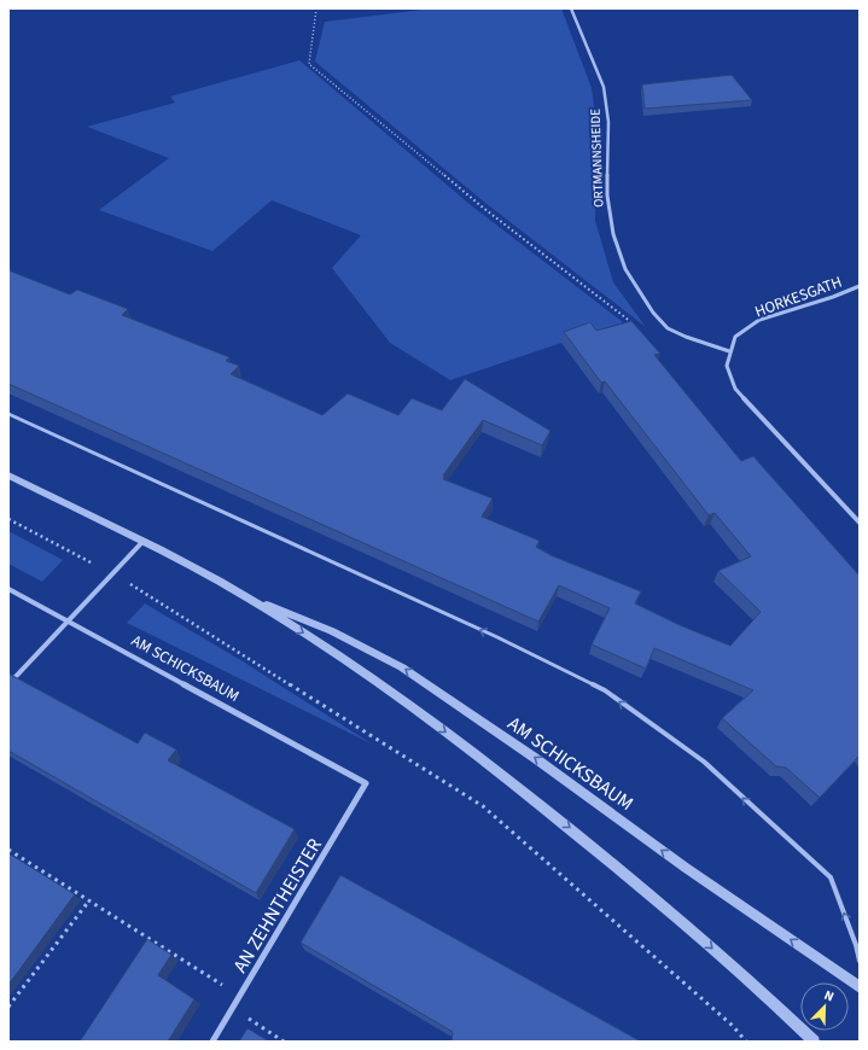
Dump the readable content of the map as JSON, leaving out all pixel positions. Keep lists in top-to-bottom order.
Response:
{
  "streets": {
    "street": [
      "ORTMANNSHEIDE",
      "HORKESGATH",
      "AM SCHICKSBAUM",
      "AN ZEHNTHEISTER"
    ]
  },
  "crossings": [
    ["ORTMANNSHEIDE", "HORKESGATH"],
    ["AM SCHICKSBAUM", "AN ZEHNTHEISTER"]
  ],
  "north": "top right"
}
